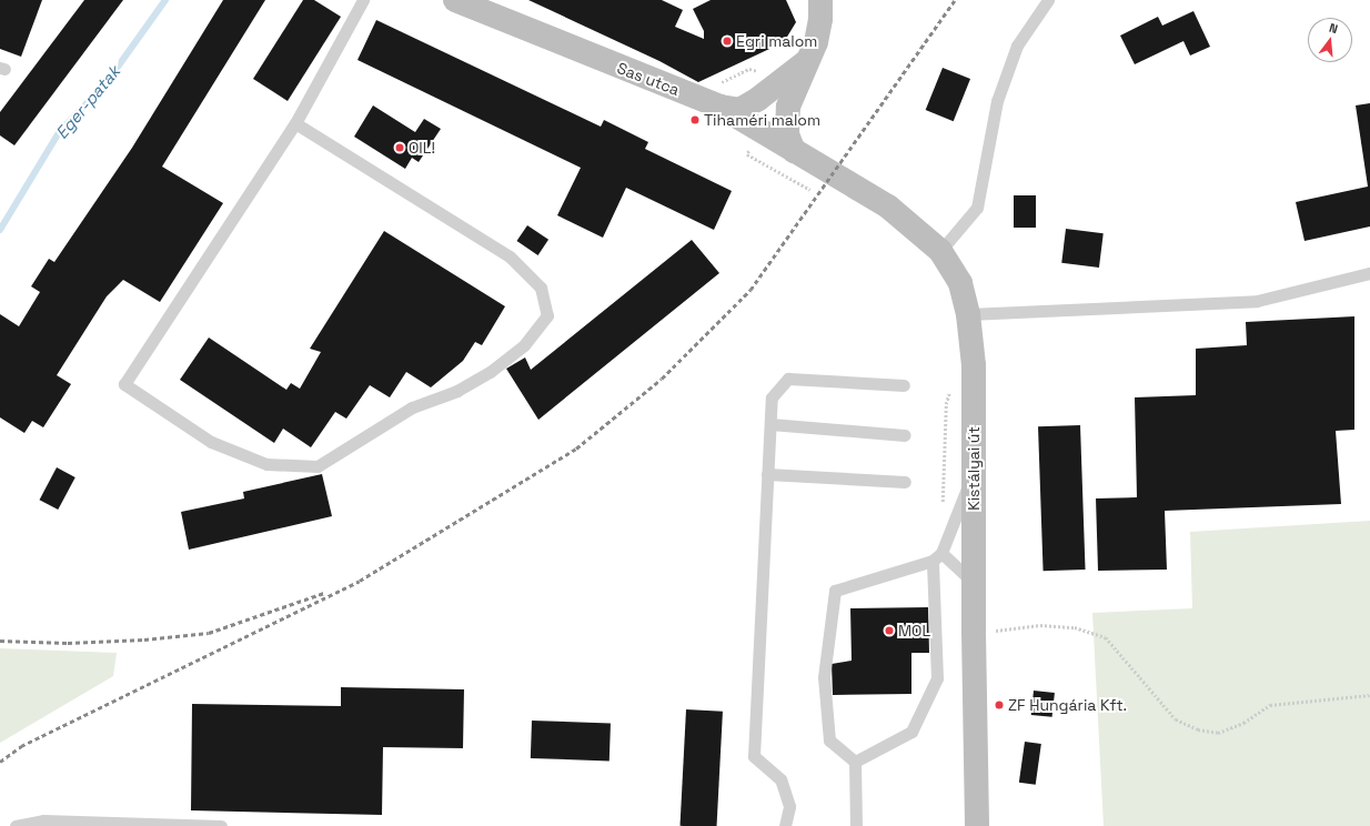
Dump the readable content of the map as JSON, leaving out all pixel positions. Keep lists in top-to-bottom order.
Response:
{
  "streets": {
    "main road": ["Sas utca", "Kistályai út"]
  },
  "crossings": [
    ["Sas utca", "Kistályai út"]
  ],
  "water": ["Eger-patak"],
  "places": [
    "Egri malom",
    "Tihaméri malom",
    "OIL!",
    "MOL",
    "ZF Hungária Kft."
  ],
  "north": "top"
}
